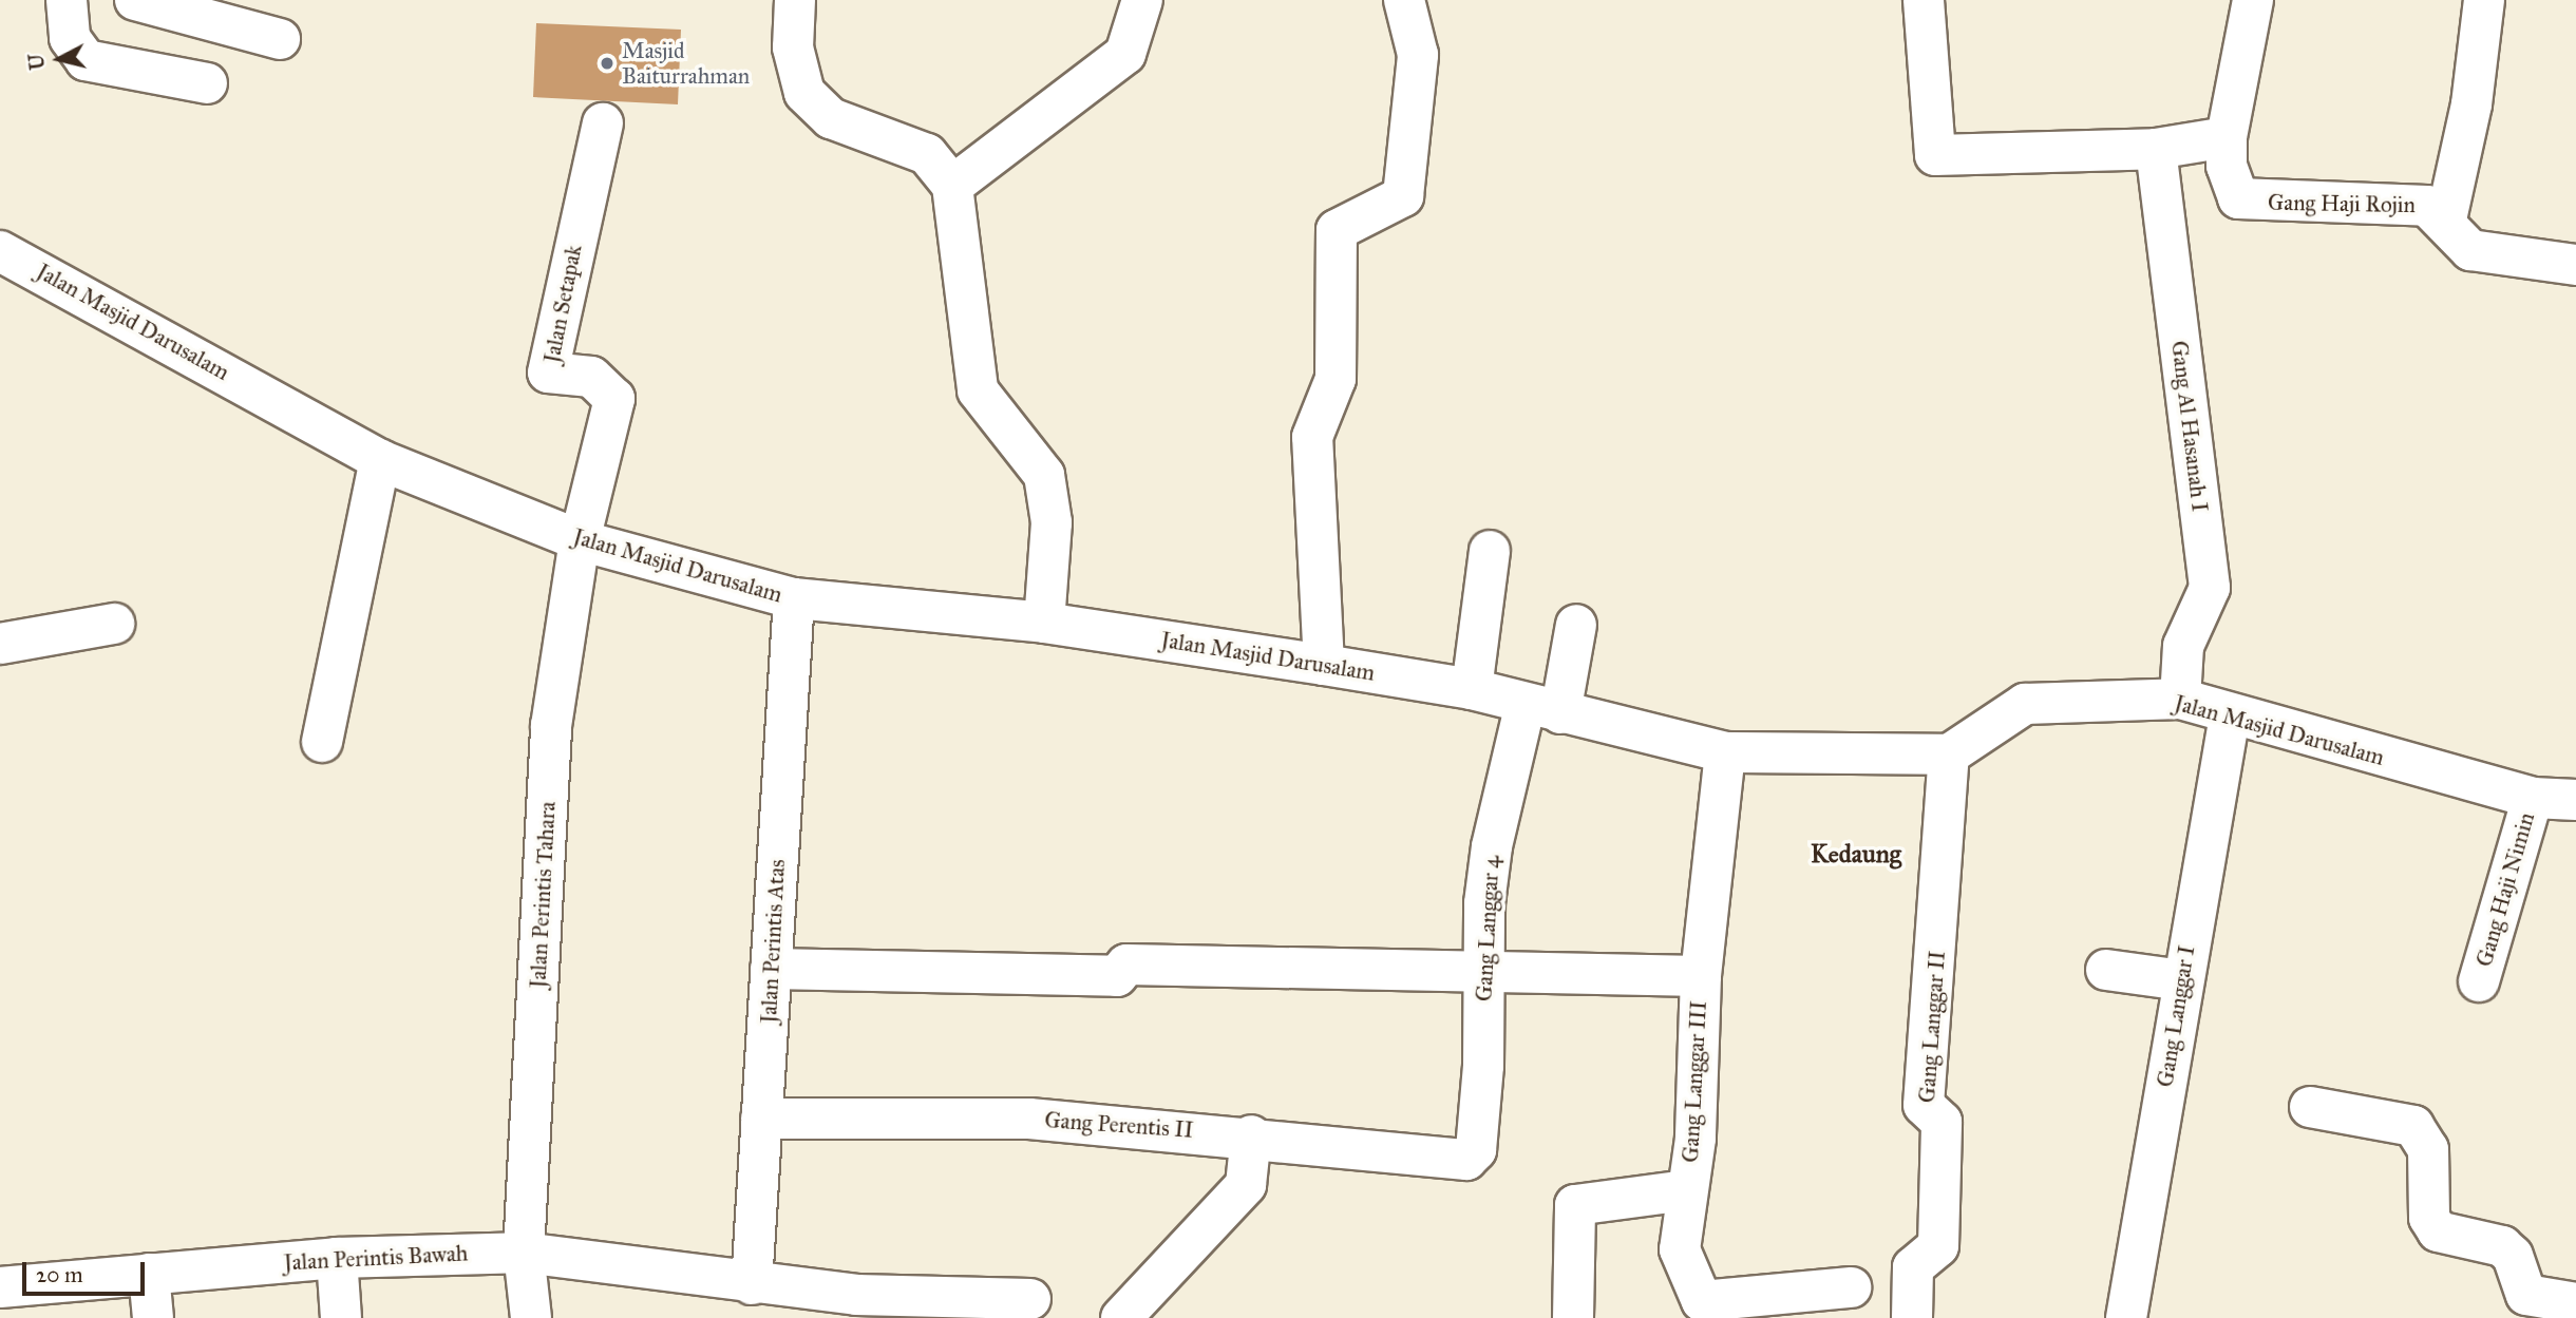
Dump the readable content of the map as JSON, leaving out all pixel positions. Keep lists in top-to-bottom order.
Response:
{
  "streets": {
    "street": [
      "Gang Haji Rojin",
      "Jalan Setapak",
      "Jalan Masjid Darusalam",
      "Gang Al Hasanah I",
      "Gang Haji Nimin",
      "Jalan Perintis Tahara",
      "Gang Langgar 4",
      "Jalan Perintis Atas",
      "Gang Langgar I",
      "Gang Langgar II",
      "Gang Langgar III",
      "Gang Perentis II",
      "Jalan Perintis Bawah"
    ]
  },
  "crossings": [
    ["Jalan Setapak", "Jalan Masjid Darusalam"],
    ["Jalan Setapak", "Jalan Perintis Tahara"],
    ["Jalan Masjid Darusalam", "Gang Al Hasanah I"],
    ["Jalan Masjid Darusalam", "Gang Haji Nimin"],
    ["Jalan Masjid Darusalam", "Jalan Perintis Tahara"],
    ["Jalan Masjid Darusalam", "Gang Langgar 4"],
    ["Jalan Masjid Darusalam", "Jalan Perintis Atas"],
    ["Jalan Masjid Darusalam", "Gang Langgar I"],
    ["Jalan Masjid Darusalam", "Gang Langgar II"],
    ["Jalan Masjid Darusalam", "Gang Langgar III"],
    ["Jalan Perintis Tahara", "Jalan Perintis Bawah"],
    ["Gang Langgar 4", "Gang Perentis II"],
    ["Jalan Perintis Atas", "Gang Perentis II"],
    ["Jalan Perintis Atas", "Jalan Perintis Bawah"]
  ],
  "districts": ["Kedaung"],
  "places": ["Masjid Baiturrahman"],
  "scale_bar": "20 m",
  "north": "left"
}
